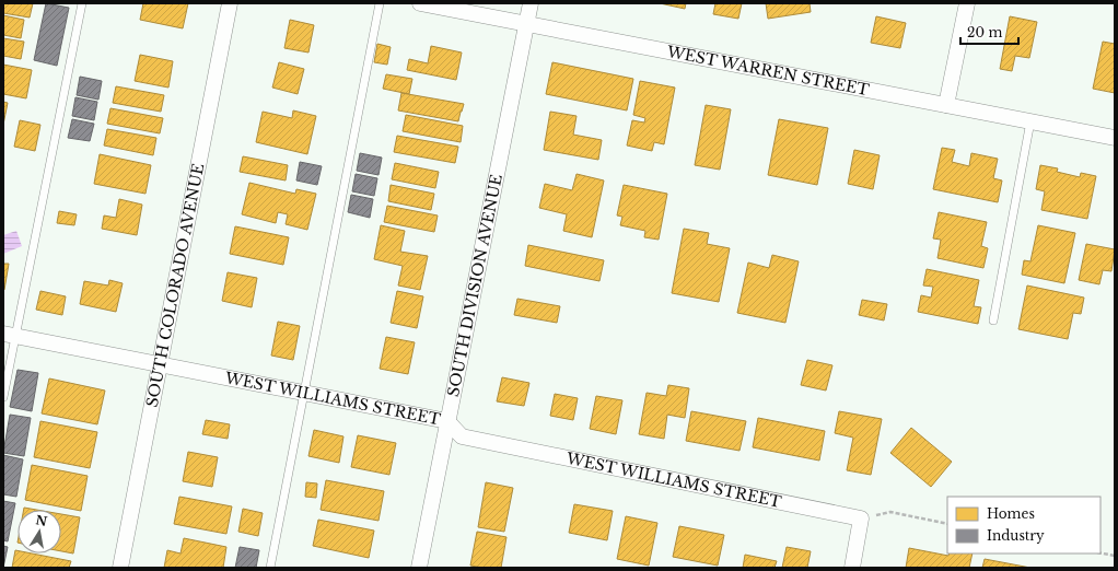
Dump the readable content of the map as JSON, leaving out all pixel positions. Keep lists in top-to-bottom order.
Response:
{
  "streets": {
    "street": [
      "WEST WARREN STREET",
      "SOUTH COLORADO AVENUE",
      "SOUTH DIVISION AVENUE",
      "WEST WILLIAMS STREET"
    ]
  },
  "crossings": [
    ["WEST WARREN STREET", "SOUTH DIVISION AVENUE"],
    ["SOUTH COLORADO AVENUE", "WEST WILLIAMS STREET"],
    ["SOUTH DIVISION AVENUE", "WEST WILLIAMS STREET"]
  ],
  "legend": ["Homes", "Industry"],
  "scale_bar": "20 m",
  "north": "top"
}
